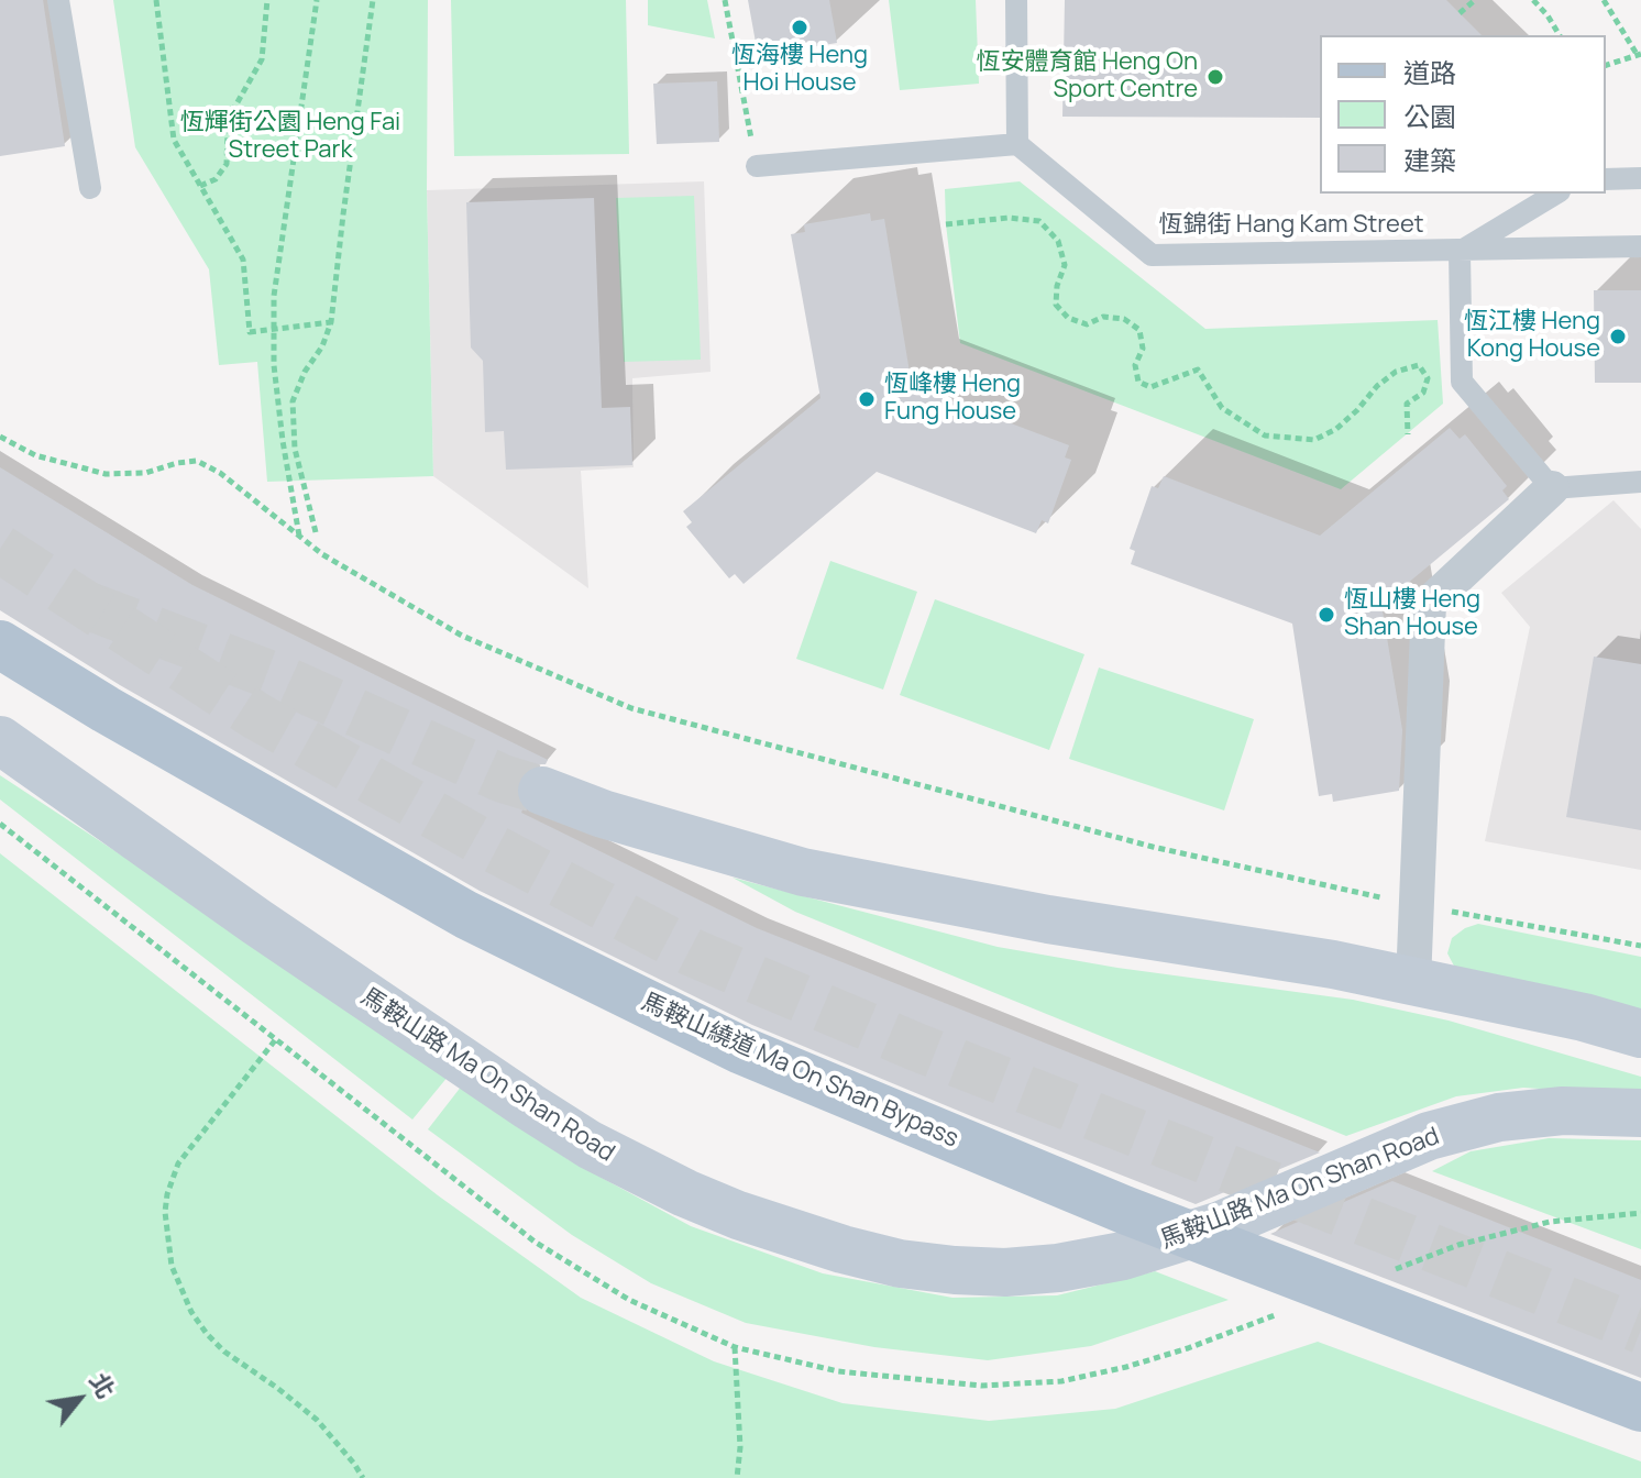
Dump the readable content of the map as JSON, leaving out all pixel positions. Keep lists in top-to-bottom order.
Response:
{
  "streets": {
    "main road": ["馬鞍山繞道 Ma On Shan Bypass", "馬鞍山路 Ma On Shan Road"],
    "lane": ["恆錦街 Hang Kam Street"]
  },
  "parks": ["恆輝街公園 Heng Fai Street Park"],
  "places": [
    "恆海樓 Heng Hoi House",
    "恆安體育館 Heng On Sport Centre",
    "恆江樓 Heng Kong House",
    "恆峰樓 Heng Fung House",
    "恆山樓 Heng Shan House"
  ],
  "legend": ["道路", "公園", "建築"],
  "north": "top right"
}
